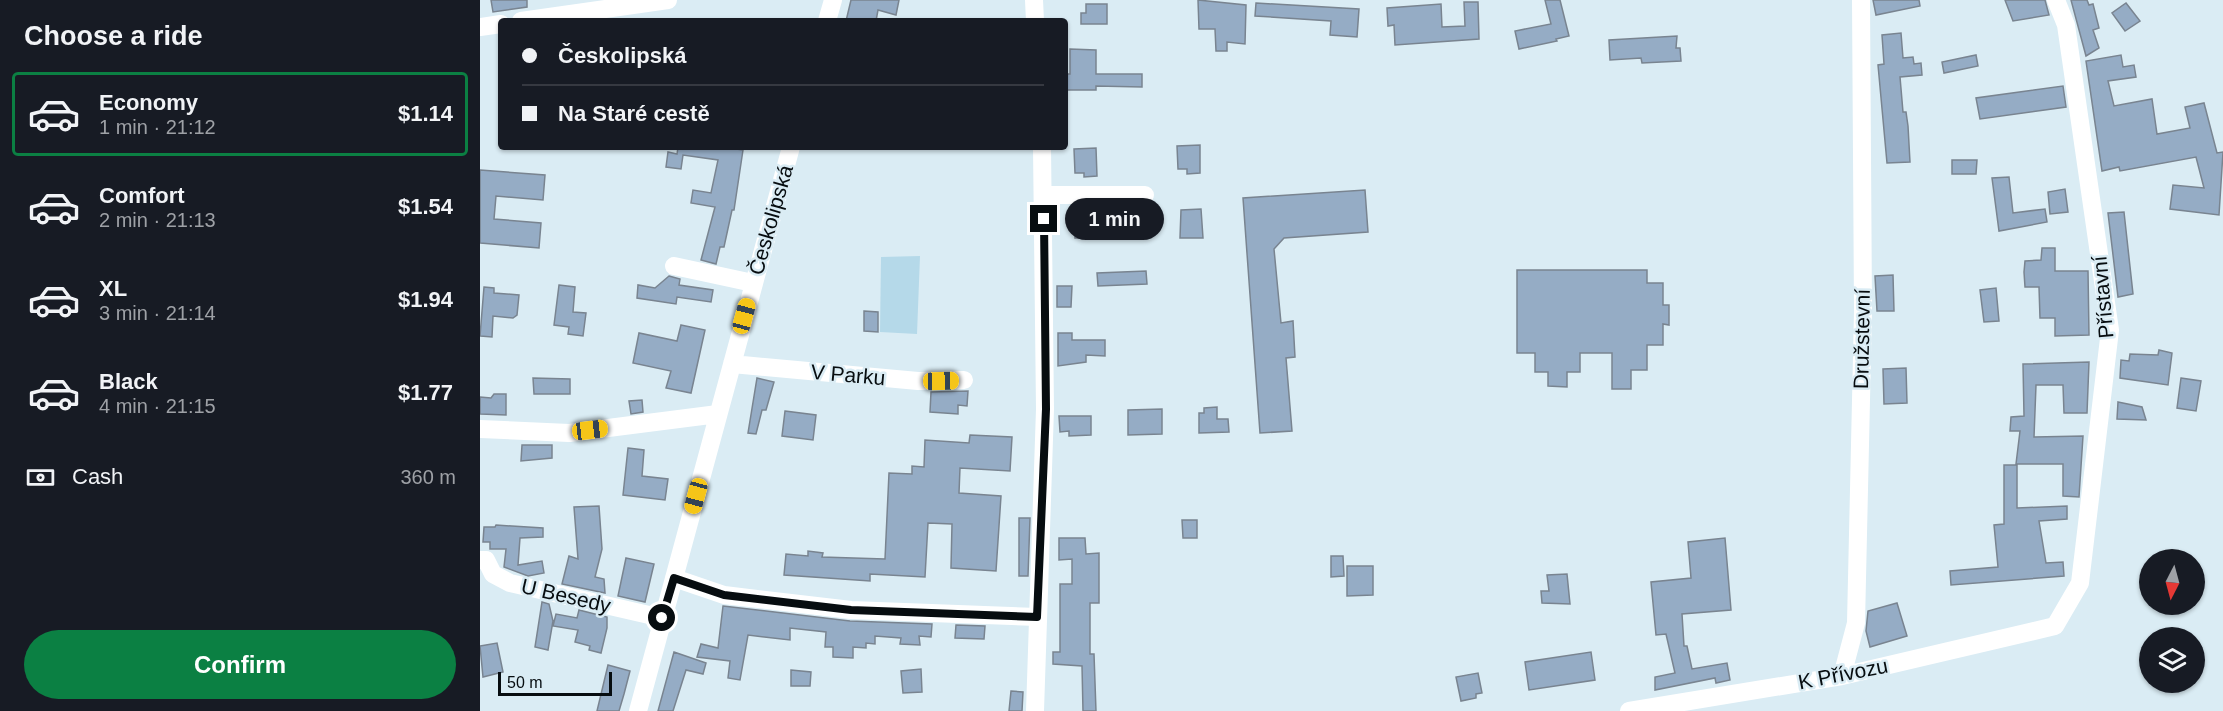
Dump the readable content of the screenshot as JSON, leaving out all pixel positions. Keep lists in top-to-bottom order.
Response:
{
  "streets": {
    "street": [
      "Českolipská",
      "Přístavní",
      "Družstevní",
      "V Parku",
      "U Besedy",
      "K Přívozu"
    ]
  },
  "crossings": [
    ["Českolipská", "V Parku"],
    ["Českolipská", "U Besedy"],
    ["Přístavní", "K Přívozu"],
    ["Družstevní", "K Přívozu"]
  ],
  "scale_bar": "50 m",
  "north": "bottom",
  "page": {
    "heading": "Choose a ride",
    "banner": ["Českolipská", "Na Staré cestě"],
    "list": [
      {
        "name": "Economy",
        "note": "1 min · 21:12",
        "value": "$1.14"
      },
      {
        "name": "Comfort",
        "note": "2 min · 21:13",
        "value": "$1.54"
      },
      {
        "name": "XL",
        "note": "3 min · 21:14",
        "value": "$1.94"
      },
      {
        "name": "Black",
        "note": "4 min · 21:15",
        "value": "$1.77"
      }
    ],
    "bubble": "1 min",
    "pay": ["Cash", "360 m"],
    "buttons": "Confirm",
    "scale": "50 m"
  }
}
